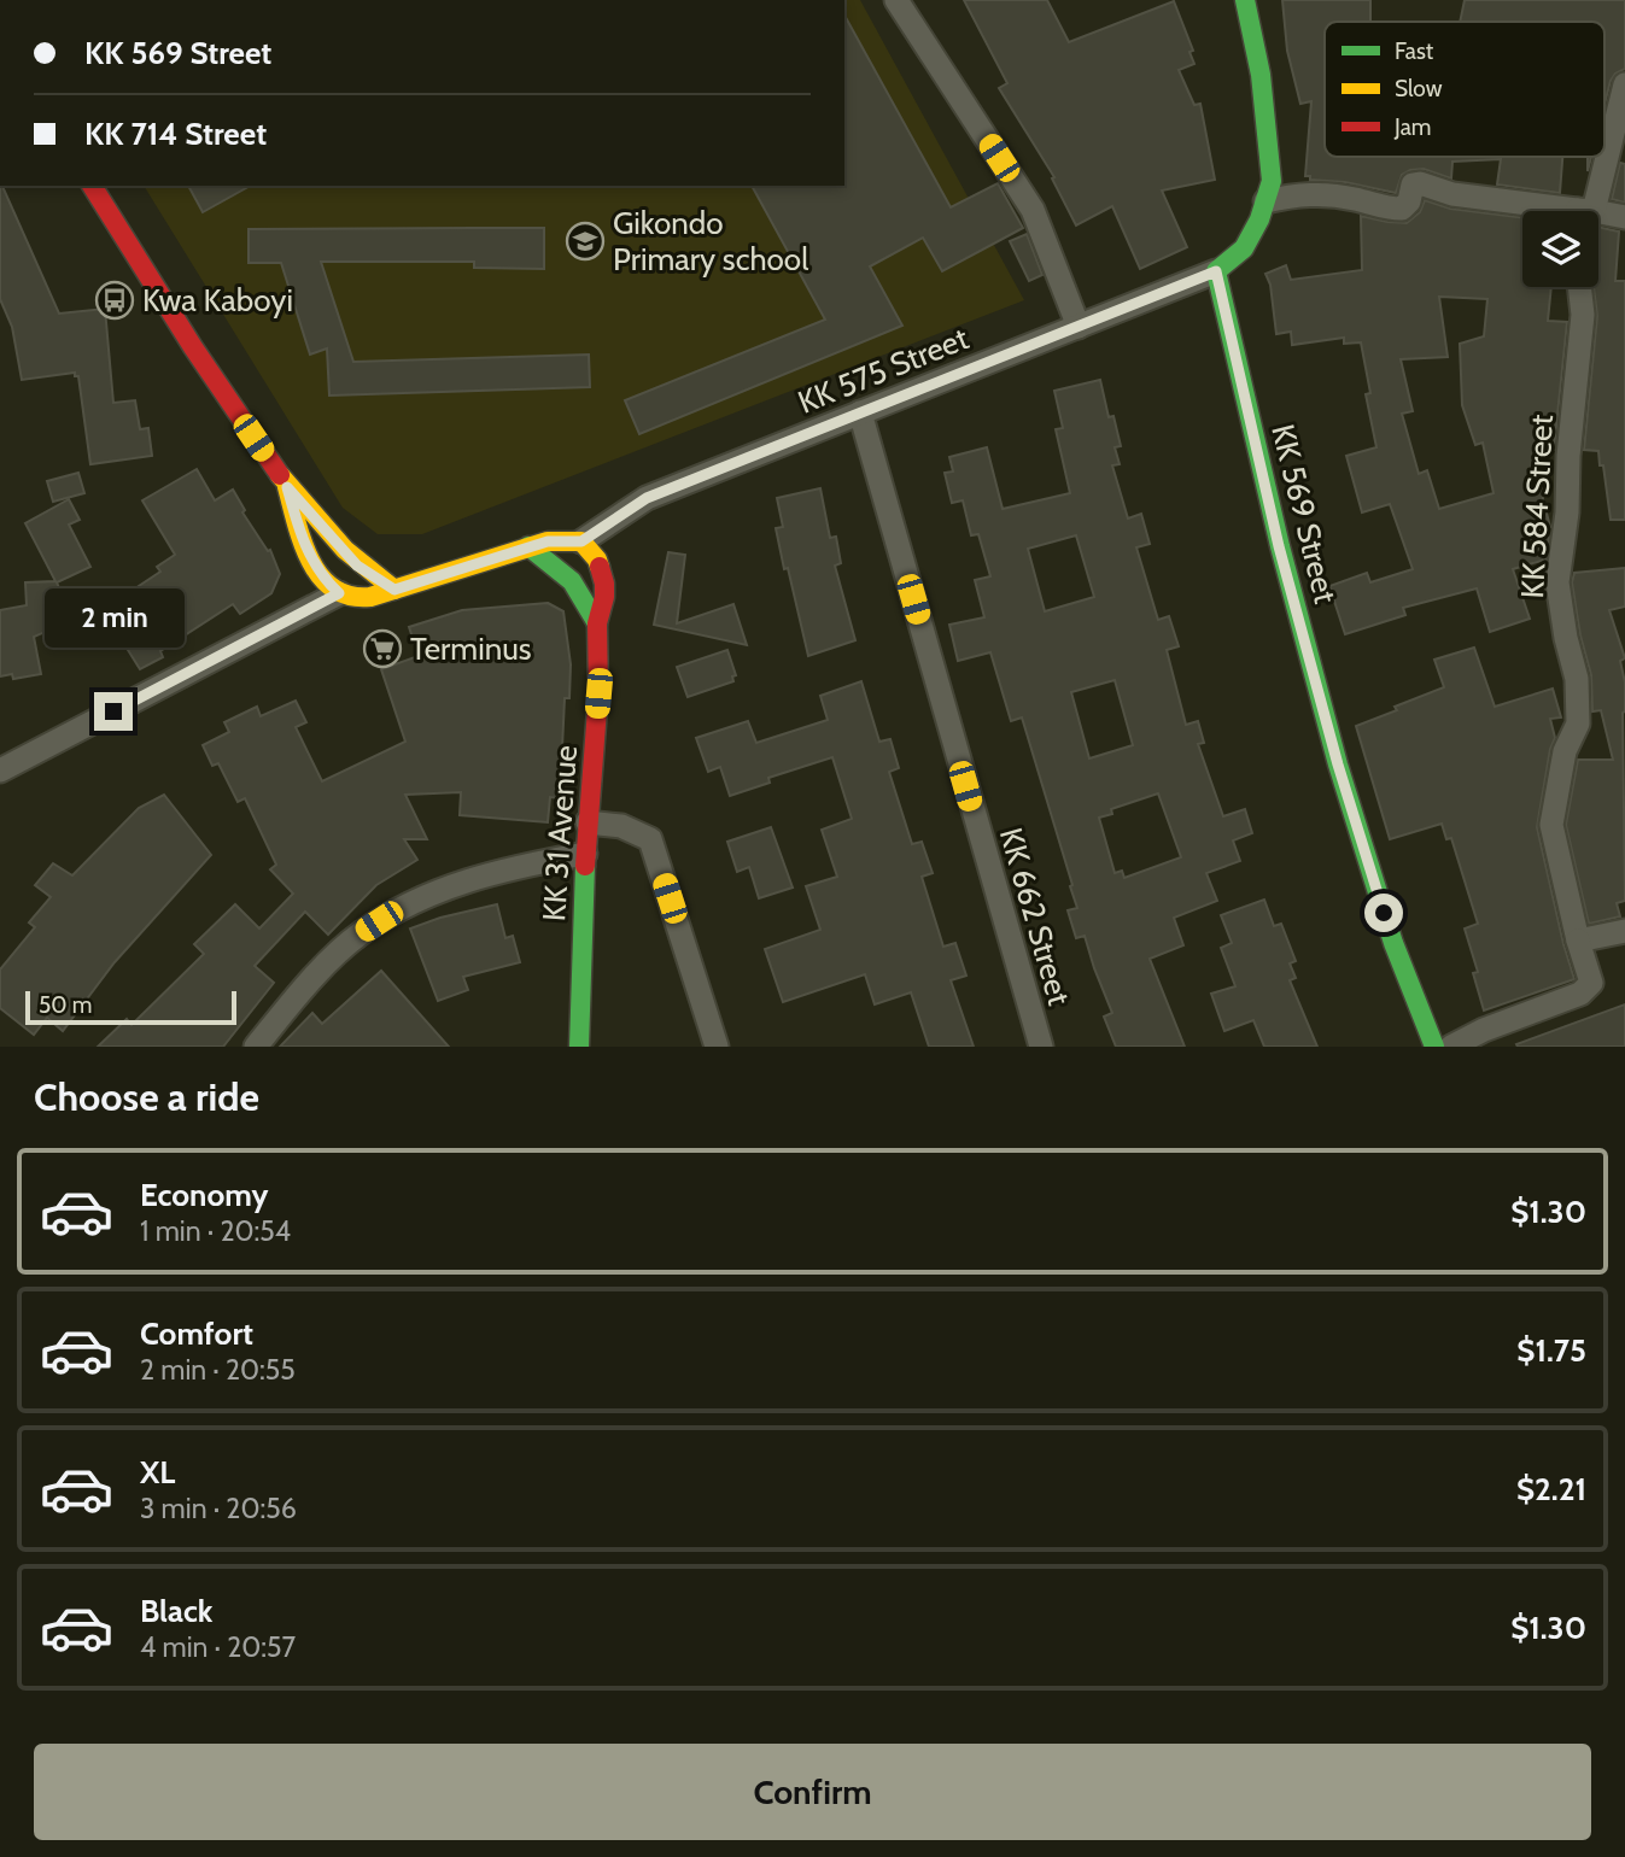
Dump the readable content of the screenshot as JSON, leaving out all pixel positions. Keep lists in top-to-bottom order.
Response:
{
  "streets": {
    "main road": ["KK 569 Street", "KK 31 Avenue"],
    "street": ["KK 575 Street", "KK 584 Street", "KK 662 Street"]
  },
  "crossings": [
    ["KK 575 Street", "KK 569 Street"],
    ["KK 575 Street", "KK 31 Avenue"],
    ["KK 575 Street", "KK 662 Street"]
  ],
  "places": {
    "school or university": ["Gikondo Primary school"],
    "bus stop": ["Kwa Kaboyi"],
    "supermarket": ["Terminus"]
  },
  "legend": ["Fast", "Slow", "Jam"],
  "scale_bar": "50 m",
  "page": {
    "banner": ["KK 569 Street", "KK 714 Street"],
    "bubble": "2 min",
    "scale": "50 m",
    "heading": "Choose a ride",
    "list": [
      {
        "name": "Economy",
        "note": "1 min · 20:54",
        "value": "$1.30"
      },
      {
        "name": "Comfort",
        "note": "2 min · 20:55",
        "value": "$1.75"
      },
      {
        "name": "XL",
        "note": "3 min · 20:56",
        "value": "$2.21"
      },
      {
        "name": "Black",
        "note": "4 min · 20:57",
        "value": "$1.30"
      }
    ],
    "buttons": "Confirm"
  }
}
